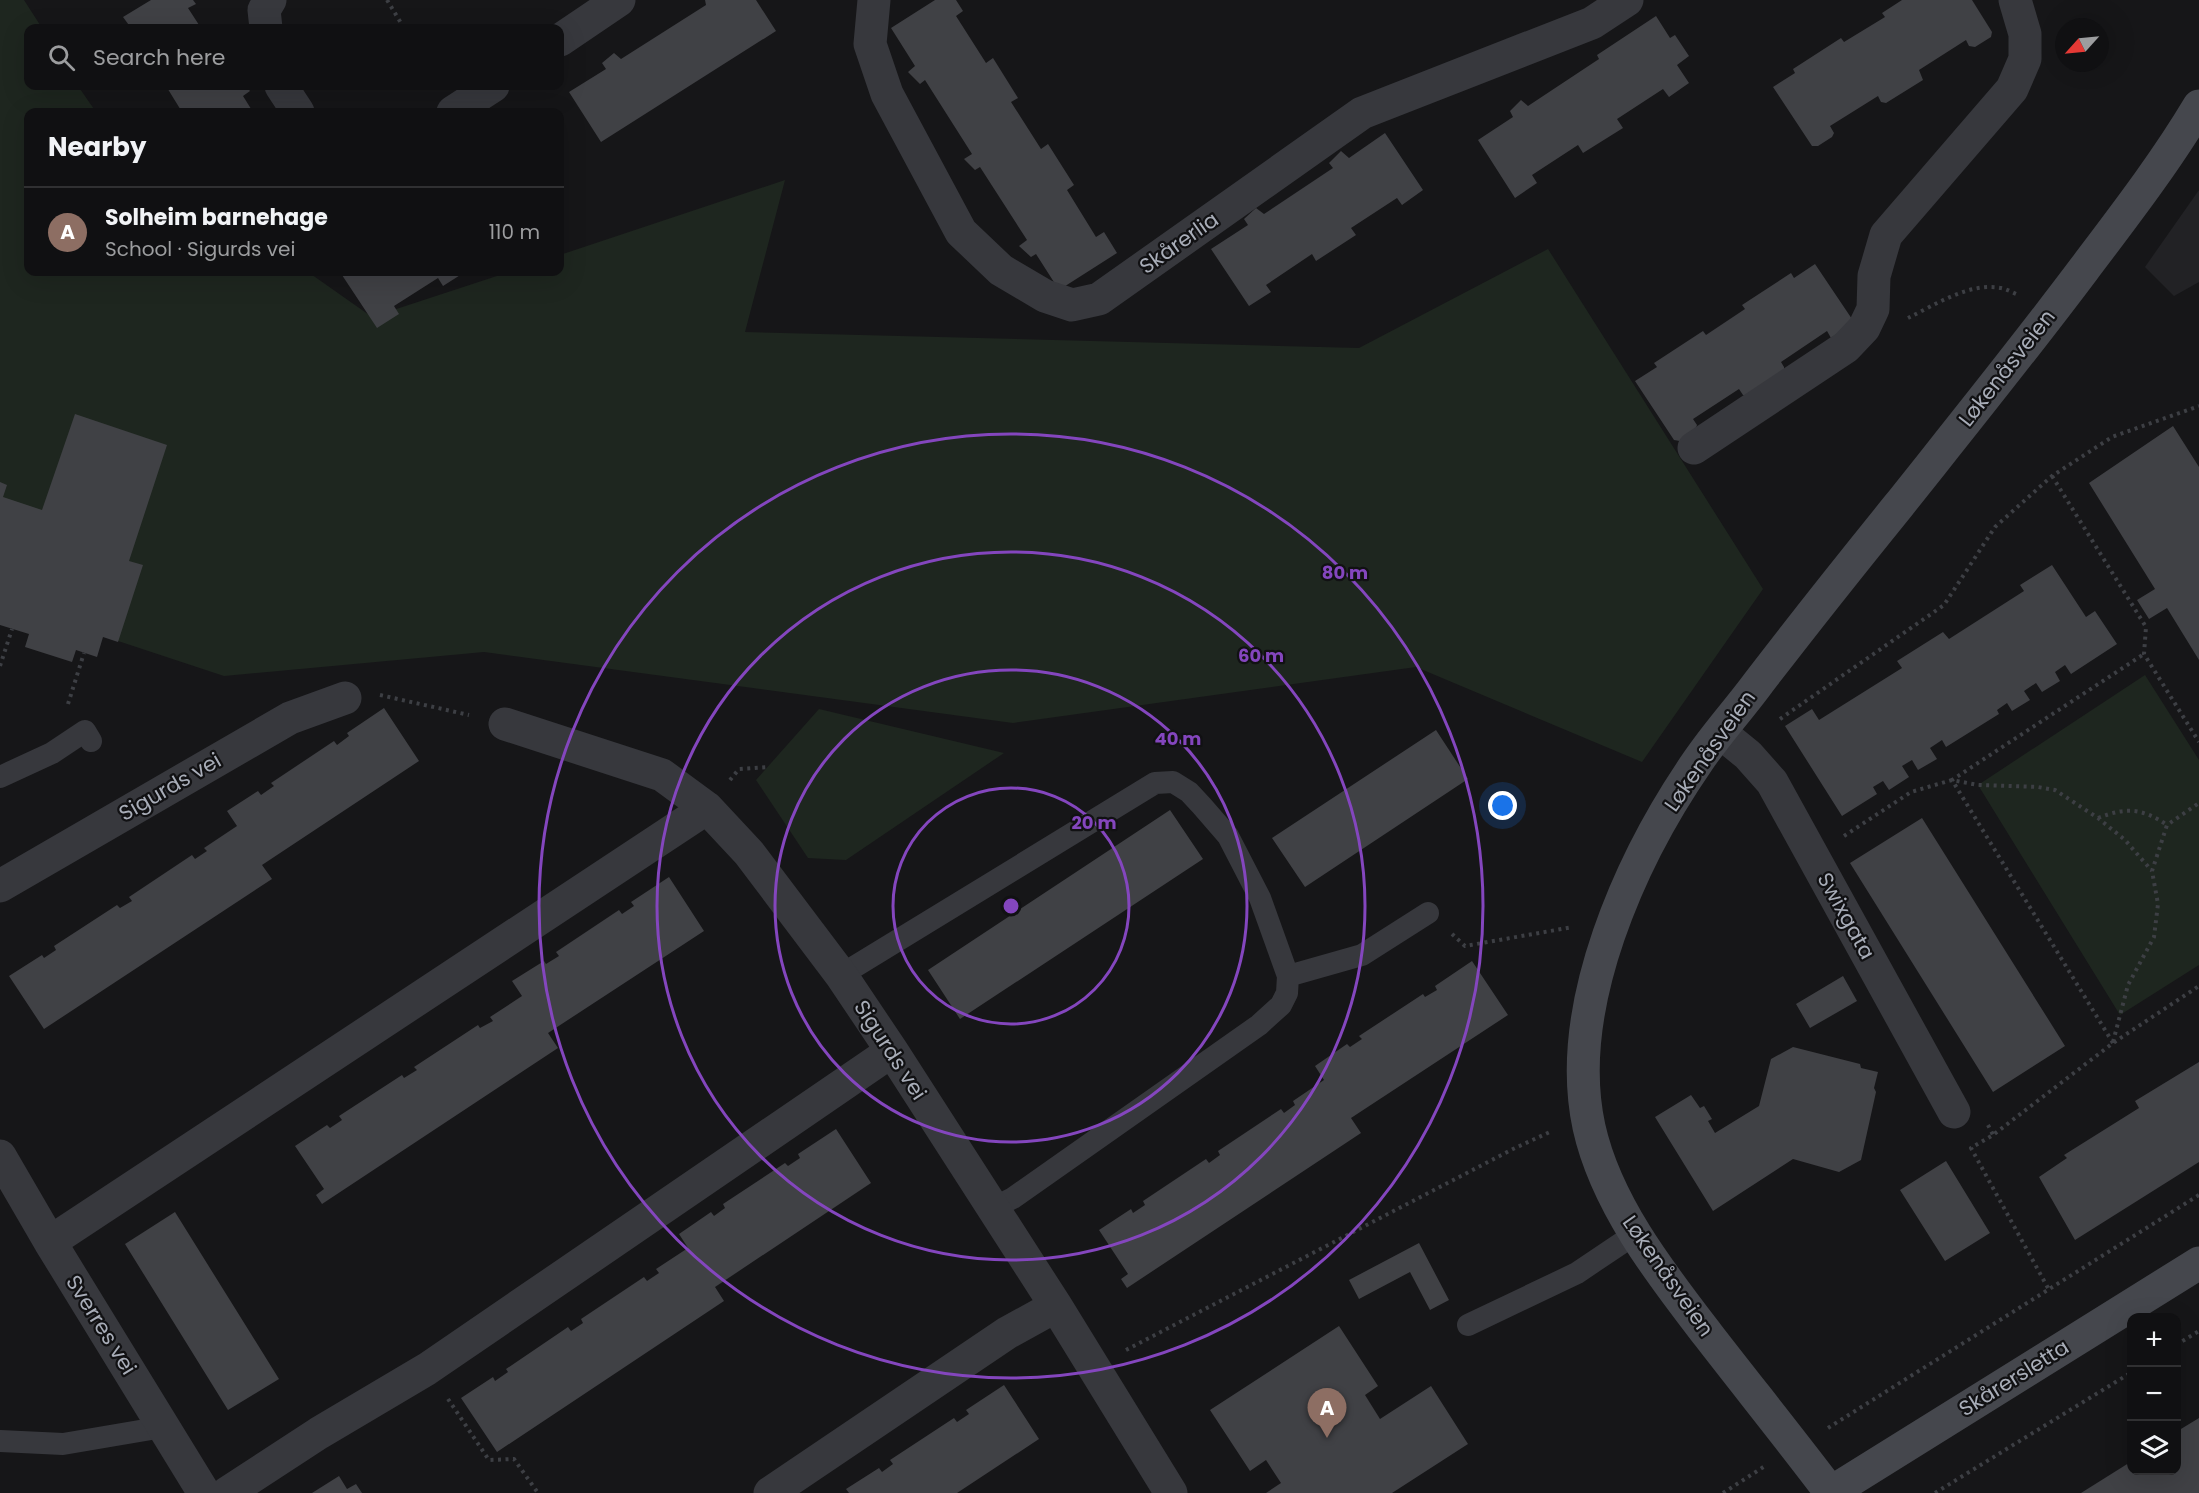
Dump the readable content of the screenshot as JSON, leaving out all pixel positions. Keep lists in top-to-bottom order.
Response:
{
  "streets": {
    "street": [
      "Skårerlia",
      "Løkenåsveien",
      "Sigurds vei",
      "Swixgata",
      "Sverres vei",
      "Skårersletta"
    ]
  },
  "crossings": [
    ["Løkenåsveien", "Swixgata"],
    ["Løkenåsveien", "Skårersletta"]
  ],
  "north": "bottom left",
  "page": {
    "search": "Search here",
    "heading": "Nearby",
    "list": [
      {
        "mark": "A",
        "name": "Solheim barnehage",
        "note": "School · Sigurds vei",
        "value": "110 m"
      }
    ],
    "map_buttons": ["+", "−"],
    "pins": "A"
  },
  "rings": [
    "80 m",
    "60 m",
    "40 m",
    "20 m"
  ]
}
